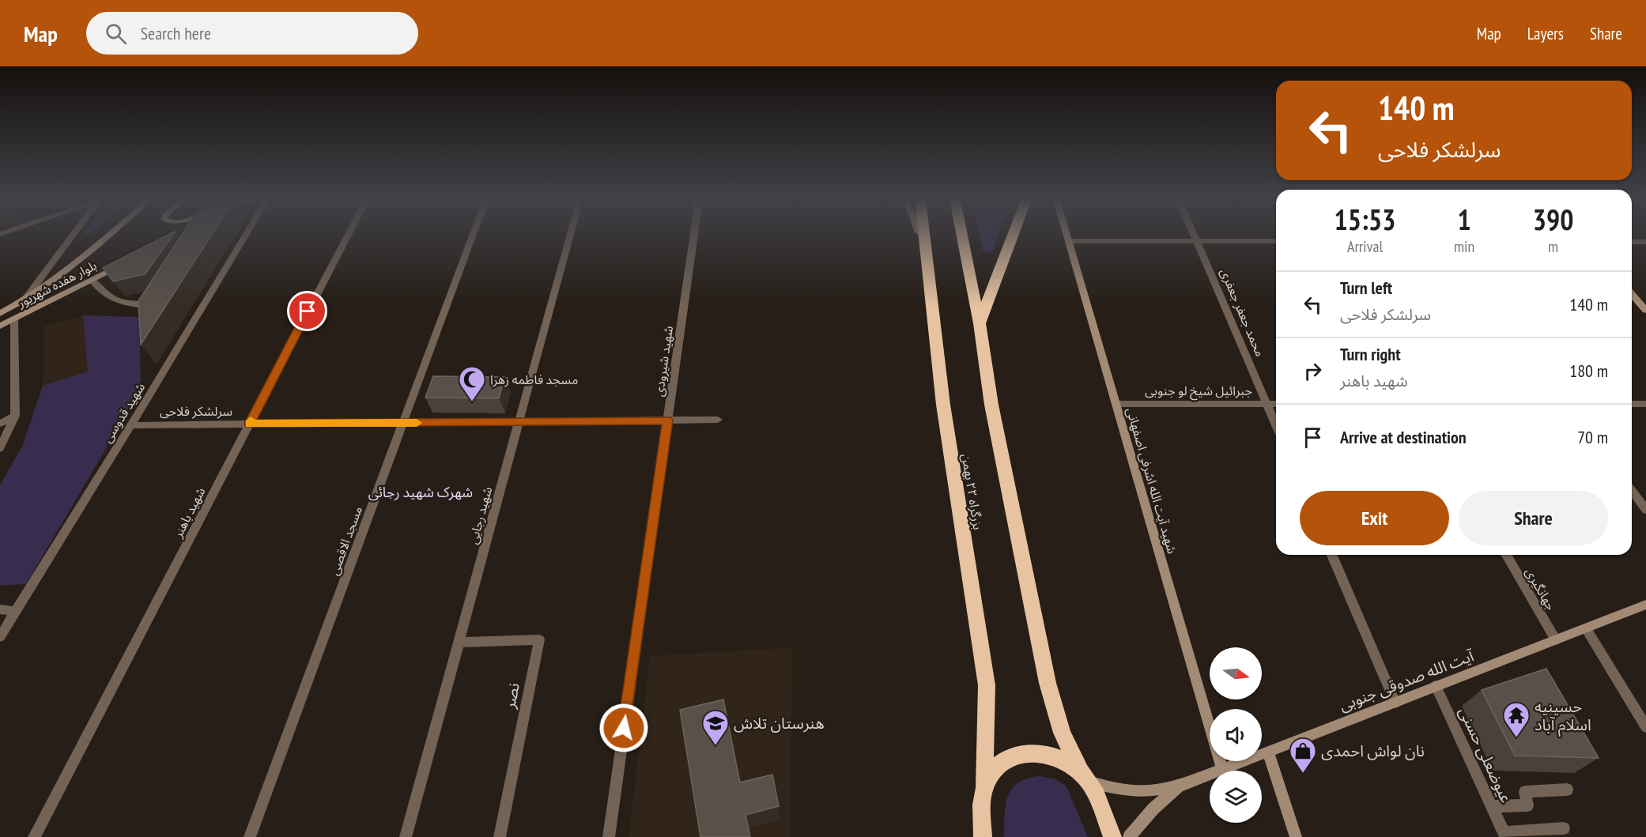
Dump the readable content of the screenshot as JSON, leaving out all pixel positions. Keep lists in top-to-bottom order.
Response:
{
  "streets": {
    "highway": ["بزرگراه ۲۲ بهمن"],
    "main road": ["بلوار هفده شهریور", "شهید آیت الله اشرفی اصفهانی", "آیت الله صدوقی جنوبی"],
    "street": [
      "محمد جعفر جعفری",
      "شهید شیرودی",
      "جبرائیل شیخ لو جنوبی",
      "سرلشکر فلاحی",
      "شهید قدوسی",
      "شهید باهنر",
      "شهید رجایی",
      "مسجد الاقصی",
      "جهانگیری",
      "نصر",
      "عیوضعلی حسنی"
    ]
  },
  "crossings": [
    ["محمد جعفر جعفری", "جبرائیل شیخ لو جنوبی"],
    ["شهید شیرودی", "سرلشکر فلاحی"],
    ["جبرائیل شیخ لو جنوبی", "شهید آیت الله اشرفی اصفهانی"],
    ["سرلشکر فلاحی", "شهید قدوسی"],
    ["سرلشکر فلاحی", "شهید باهنر"],
    ["سرلشکر فلاحی", "شهید رجایی"],
    ["سرلشکر فلاحی", "مسجد الاقصی"],
    ["شهید آیت الله اشرفی اصفهانی", "آیت الله صدوقی جنوبی"],
    ["شهید رجایی", "نصر"],
    ["جهانگیری", "آیت الله صدوقی جنوبی"],
    ["آیت الله صدوقی جنوبی", "عیوضعلی حسنی"]
  ],
  "districts": ["شهرک شهید رجائی"],
  "places": {
    "mosque": ["مسجد فاطمه زهرا"],
    "temple": ["حسینیه اسلام آباد"],
    "school or university": ["هنرستان تلاش"],
    "shop": ["نان لواش احمدی"]
  },
  "north": "right",
  "page": {
    "header": "Map",
    "search": "Search here",
    "nav": ["Map", "Layers", "Share"],
    "turn": ["140 m", "سرلشکر فلاحی"],
    "eta": [
      "15:53",
      "Arrival",
      "1",
      "min",
      "390",
      "m"
    ],
    "list": [
      {
        "name": "Turn left",
        "note": "سرلشکر فلاحی",
        "value": "140 m"
      },
      {
        "name": "Turn right",
        "note": "شهید باهنر",
        "value": "180 m"
      },
      {
        "name": "Arrive at destination",
        "value": "70 m"
      }
    ],
    "buttons": ["Exit", "Share"]
  }
}
